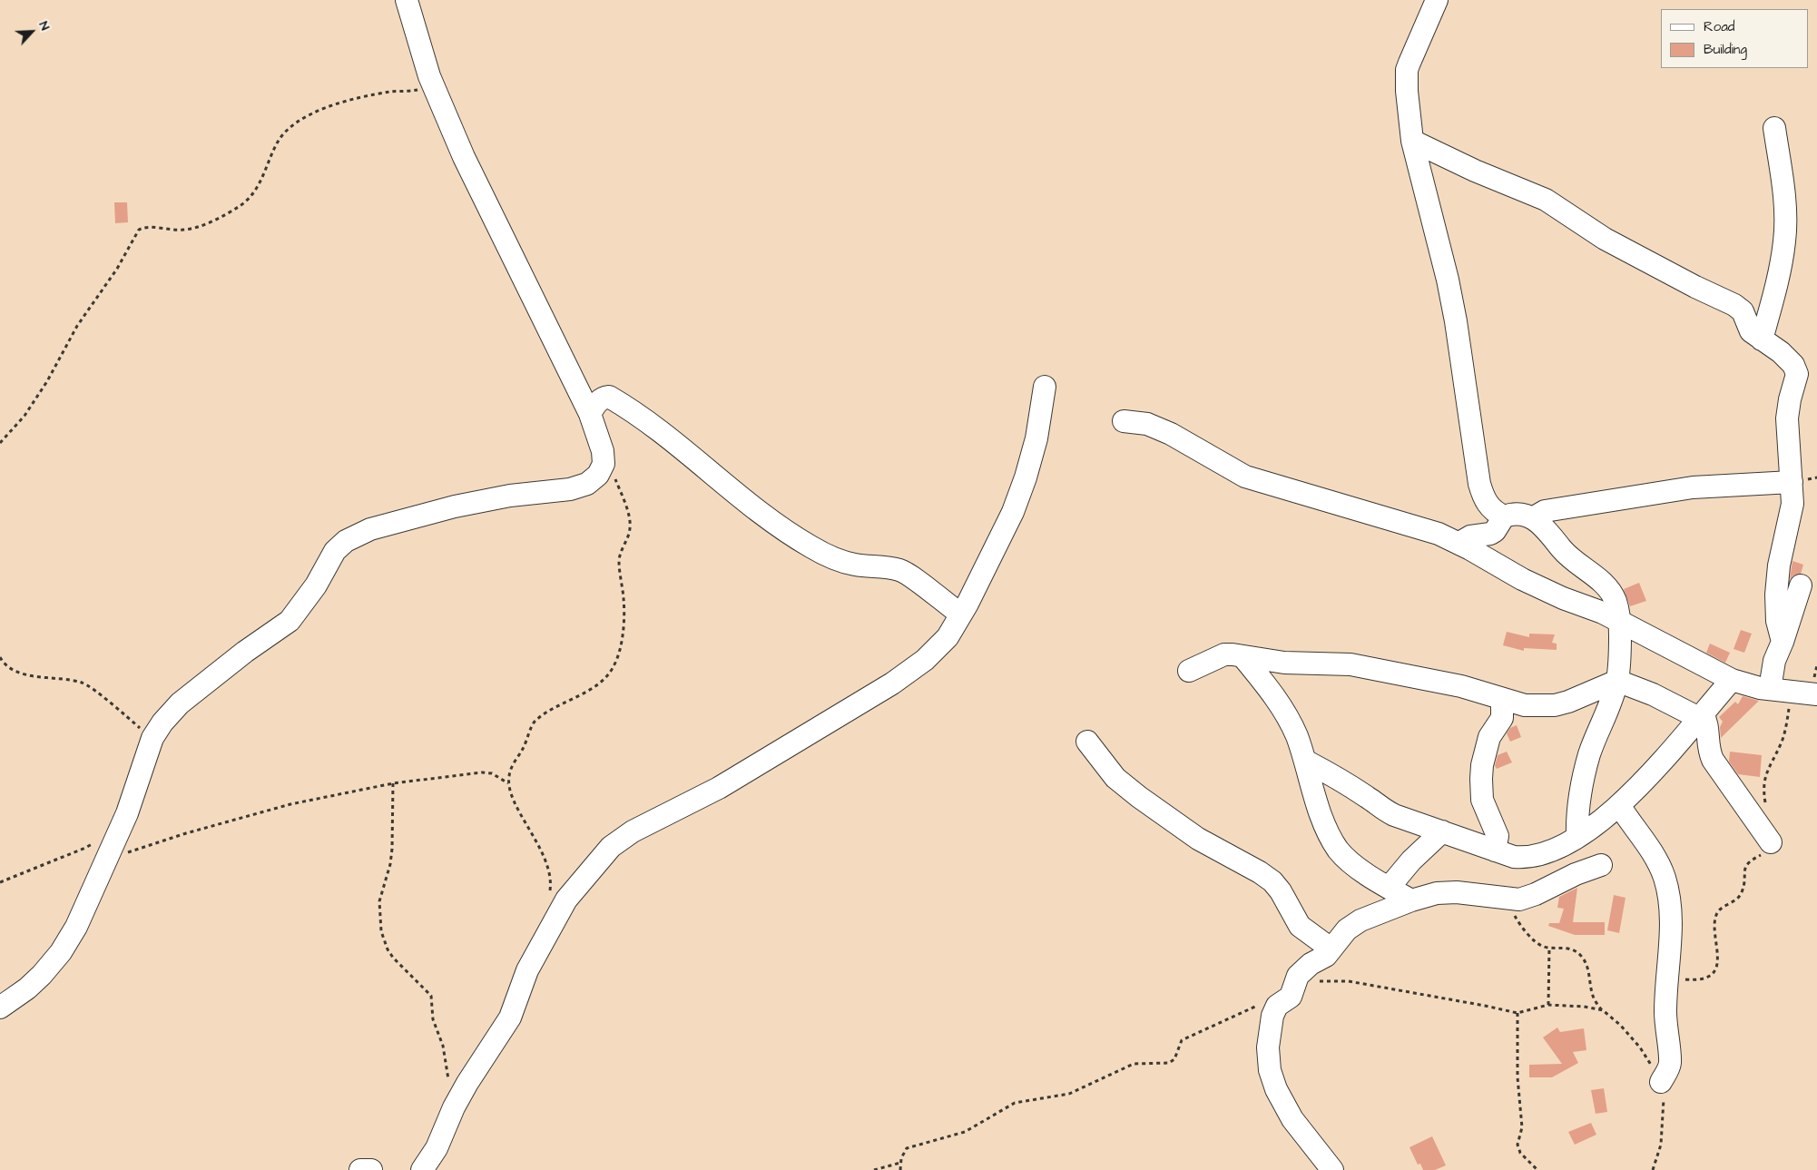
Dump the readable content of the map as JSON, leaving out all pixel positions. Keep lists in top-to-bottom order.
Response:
{
  "legend": ["Road", "Building"],
  "north": "top right"
}
